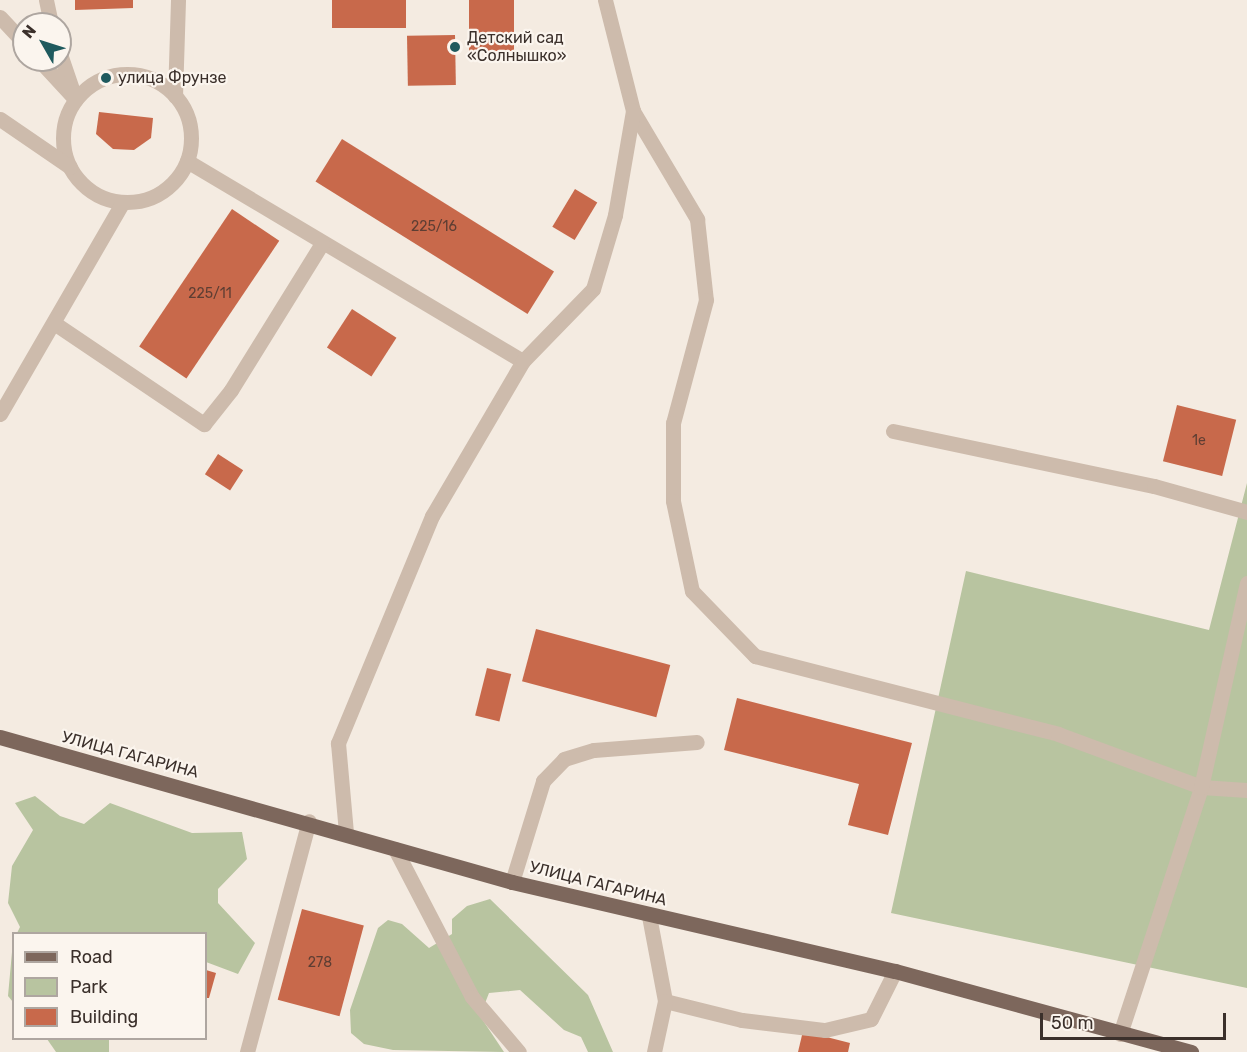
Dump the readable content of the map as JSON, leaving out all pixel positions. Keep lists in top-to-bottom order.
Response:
{
  "streets": {
    "main road": ["УЛИЦА ГАГАРИНА"]
  },
  "places": ["Детский сад «Солнышко»", "улица Фрунзе"],
  "house_numbers": [
    "225/16",
    "225/11",
    "1е",
    "278"
  ],
  "legend": ["Road", "Park", "Building"],
  "scale_bar": "50 m",
  "north": "top left"
}
